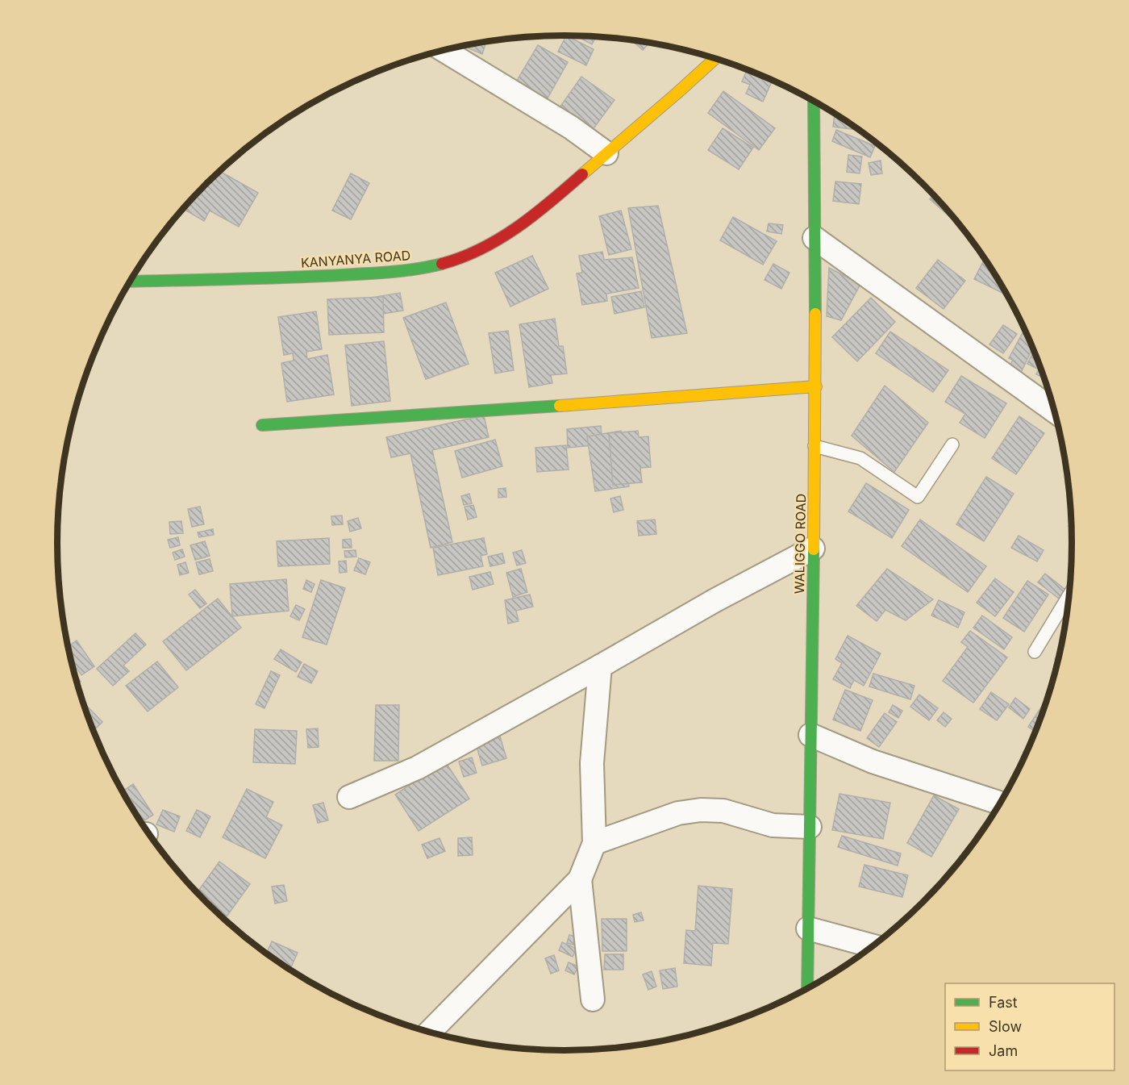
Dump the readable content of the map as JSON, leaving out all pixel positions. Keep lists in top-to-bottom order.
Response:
{
  "streets": {
    "street": ["KANYANYA ROAD", "WALIGGO ROAD"]
  },
  "legend": ["Fast", "Slow", "Jam"]
}
